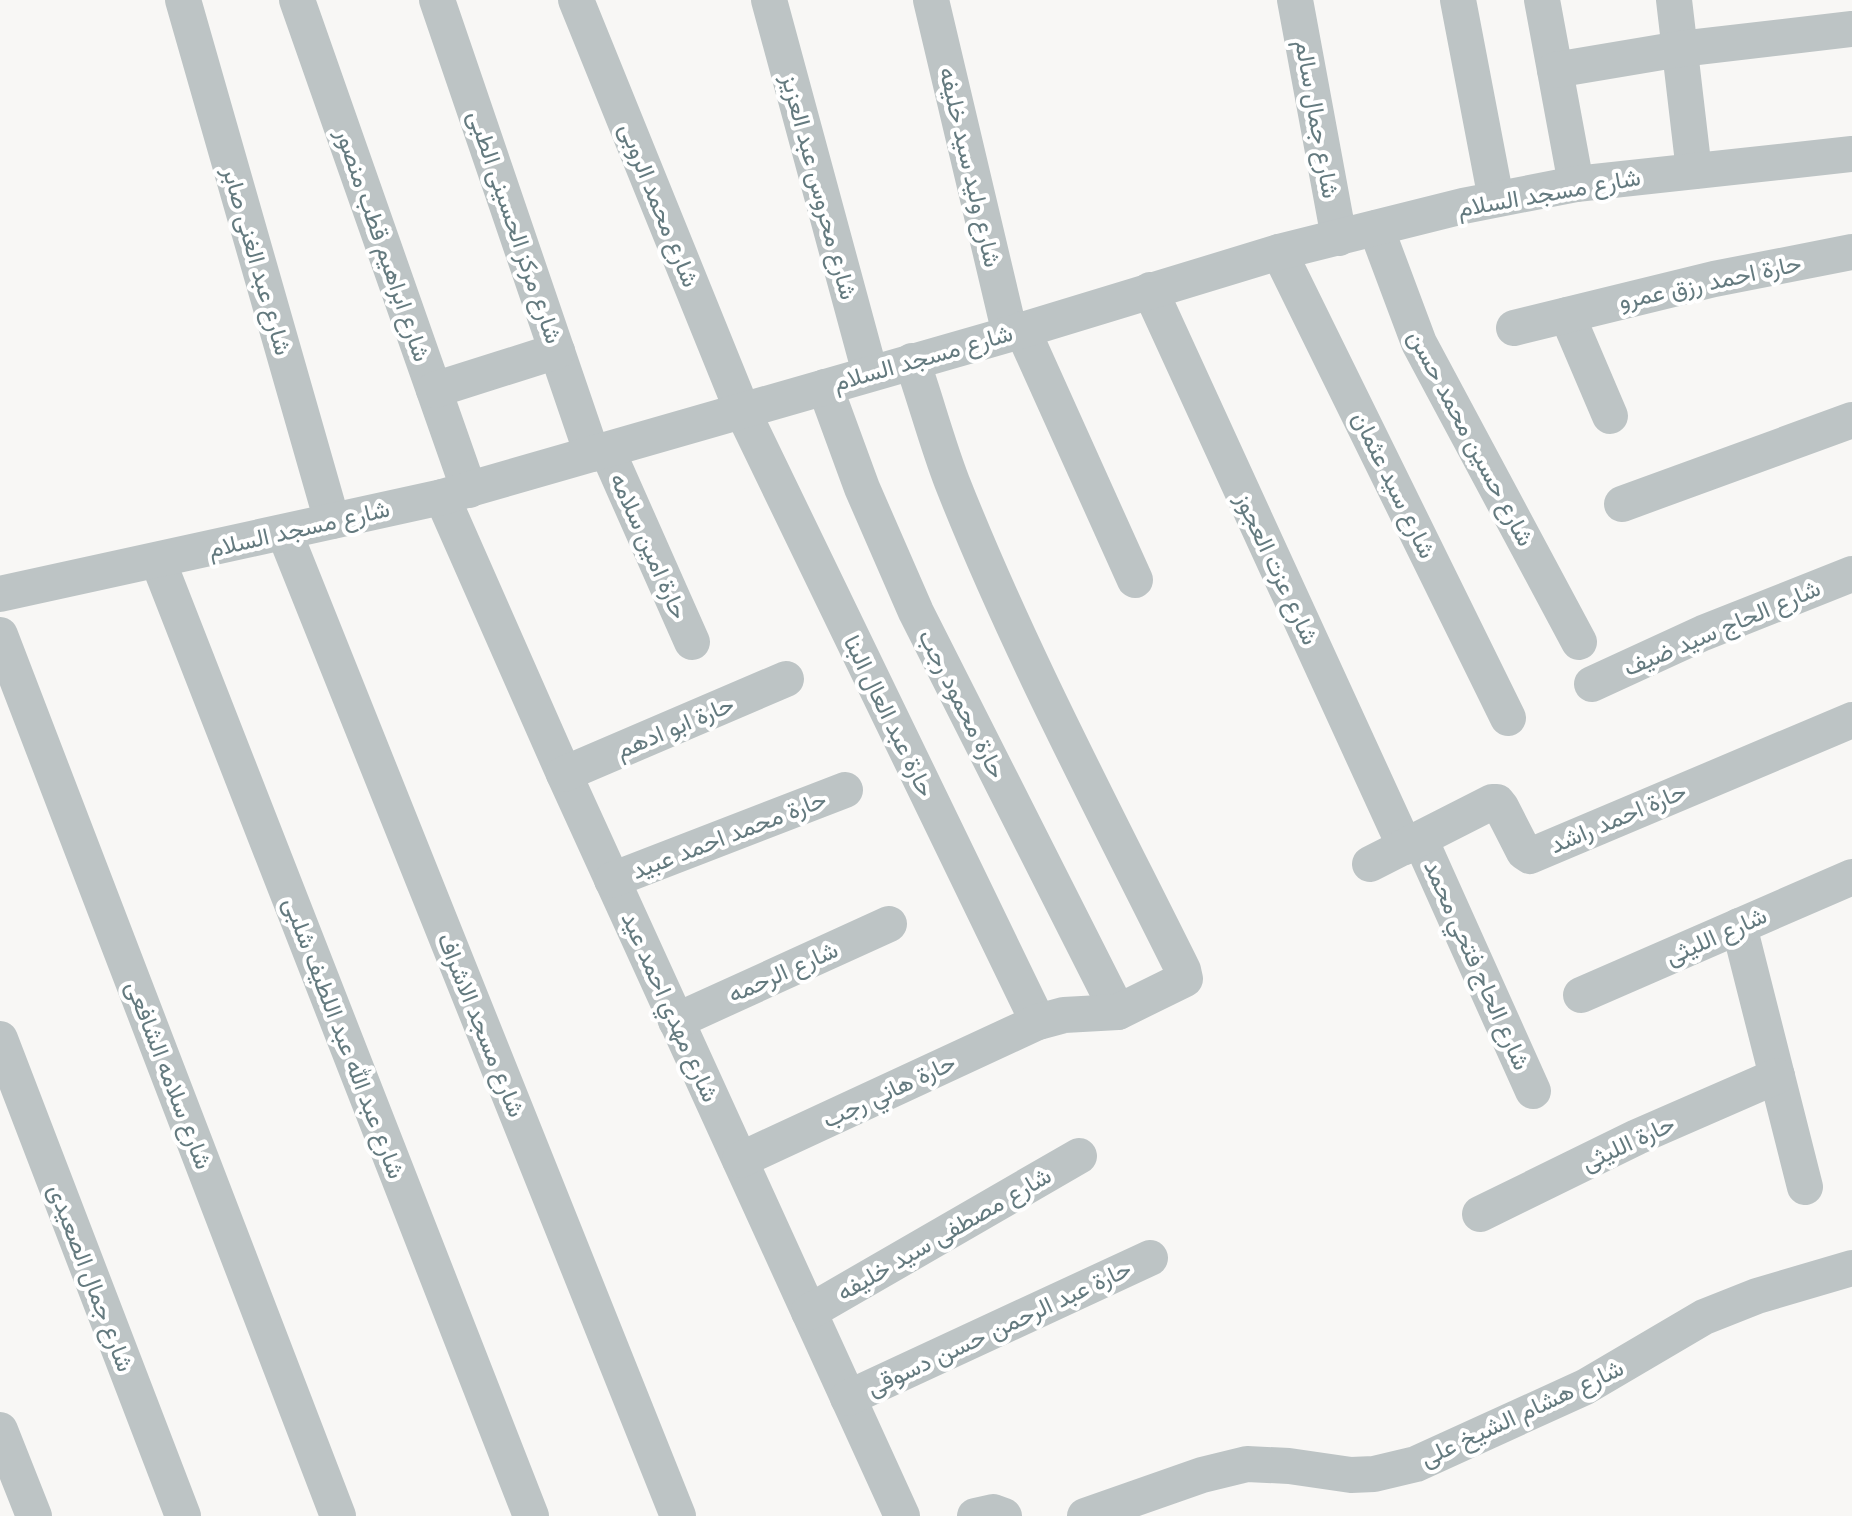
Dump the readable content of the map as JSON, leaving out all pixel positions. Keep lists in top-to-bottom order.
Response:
{
  "streets": {
    "street": [
      "شارع جمال سالم",
      "شارع وليد سيد خليفه",
      "شارع محروس عبد العزيز",
      "شارع مسجد السلام",
      "شارع محمد الروبى",
      "شارع مركز الحسينى الطبى",
      "شارع ابراهيم قطب منصور",
      "شارع عبد الغنى صابر",
      "حارة احمد رزق عمرو",
      "شارع حسين محمد حسن",
      "شارع سيد عثمان",
      "حارة امين سلامه",
      "شارع عزت العجوز",
      "شارع الحاج سيد ضيف",
      "حارة محمود رجب",
      "حارة عبد العال البنا",
      "حارة ابو ادهم",
      "حارة احمد راشد",
      "حارة محمد احمد عبيد",
      "شارع الليثى",
      "شارع الحاج فتحي محمد",
      "شارع الرحمه",
      "شارع مهدي احمد عيد",
      "شارع مسجد الاشراف",
      "شارع عبد الله عبد اللطيف شلبى",
      "شارع سلامه الشافعى",
      "حارة هاني رجب",
      "حارة الليثى",
      "شارع مصطفى سيد خليفه",
      "شارع جمال الصعيدى",
      "حارة عبد الرحمن حسن دسوقى",
      "شارع هشام الشيخ على"
    ]
  },
  "crossings": [
    ["شارع جمال سالم", "شارع مسجد السلام"],
    ["شارع وليد سيد خليفه", "شارع مسجد السلام"],
    ["شارع محروس عبد العزيز", "شارع مسجد السلام"],
    ["شارع مسجد السلام", "شارع محمد الروبى"],
    ["شارع مسجد السلام", "شارع مركز الحسينى الطبى"],
    ["شارع مسجد السلام", "شارع ابراهيم قطب منصور"],
    ["شارع مسجد السلام", "شارع عبد الغنى صابر"],
    ["شارع مسجد السلام", "شارع حسين محمد حسن"],
    ["شارع مسجد السلام", "شارع سيد عثمان"],
    ["شارع مسجد السلام", "حارة امين سلامه"],
    ["شارع مسجد السلام", "شارع عزت العجوز"],
    ["شارع مسجد السلام", "حارة محمود رجب"],
    ["شارع مسجد السلام", "حارة عبد العال البنا"],
    ["شارع مسجد السلام", "شارع مهدي احمد عيد"],
    ["شارع مسجد السلام", "شارع مسجد الاشراف"],
    ["شارع مسجد السلام", "شارع عبد الله عبد اللطيف شلبى"],
    ["شارع محمد الروبى", "حارة عبد العال البنا"],
    ["شارع مركز الحسينى الطبى", "حارة امين سلامه"],
    ["شارع ابراهيم قطب منصور", "شارع مهدي احمد عيد"],
    ["شارع عزت العجوز", "حارة احمد راشد"],
    ["شارع عزت العجوز", "شارع الحاج فتحي محمد"],
    ["حارة محمود رجب", "حارة هاني رجب"],
    ["حارة عبد العال البنا", "حارة هاني رجب"],
    ["حارة ابو ادهم", "شارع مهدي احمد عيد"],
    ["حارة احمد راشد", "شارع الحاج فتحي محمد"],
    ["حارة محمد احمد عبيد", "شارع مهدي احمد عيد"],
    ["شارع الرحمه", "شارع مهدي احمد عيد"],
    ["شارع مهدي احمد عيد", "حارة هاني رجب"],
    ["شارع مهدي احمد عيد", "شارع مصطفى سيد خليفه"],
    ["شارع مهدي احمد عيد", "حارة عبد الرحمن حسن دسوقى"]
  ]
}
